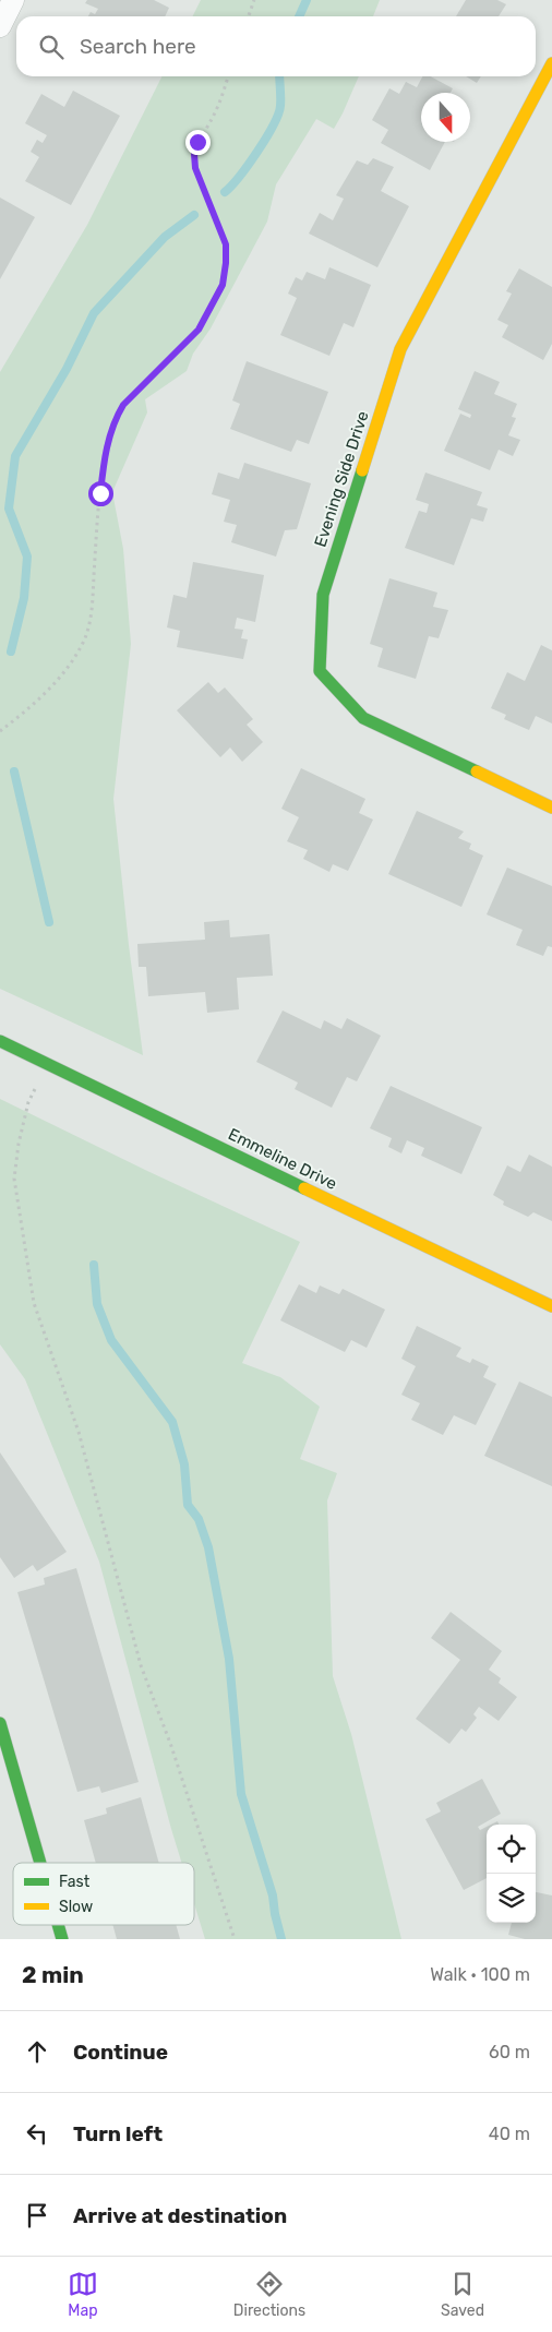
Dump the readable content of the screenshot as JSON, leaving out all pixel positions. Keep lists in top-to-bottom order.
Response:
{
  "streets": {
    "street": ["Evening Side Drive", "Emmeline Drive"]
  },
  "legend": ["Fast", "Slow"],
  "north": "bottom",
  "page": {
    "search": "Search here",
    "heading": ["2 min", "Walk · 100 m"],
    "list": [
      ["Continue", "60 m"],
      ["Turn left", "40 m"],
      "Arrive at destination"
    ],
    "nav": ["Map", "Directions", "Saved"]
  }
}
